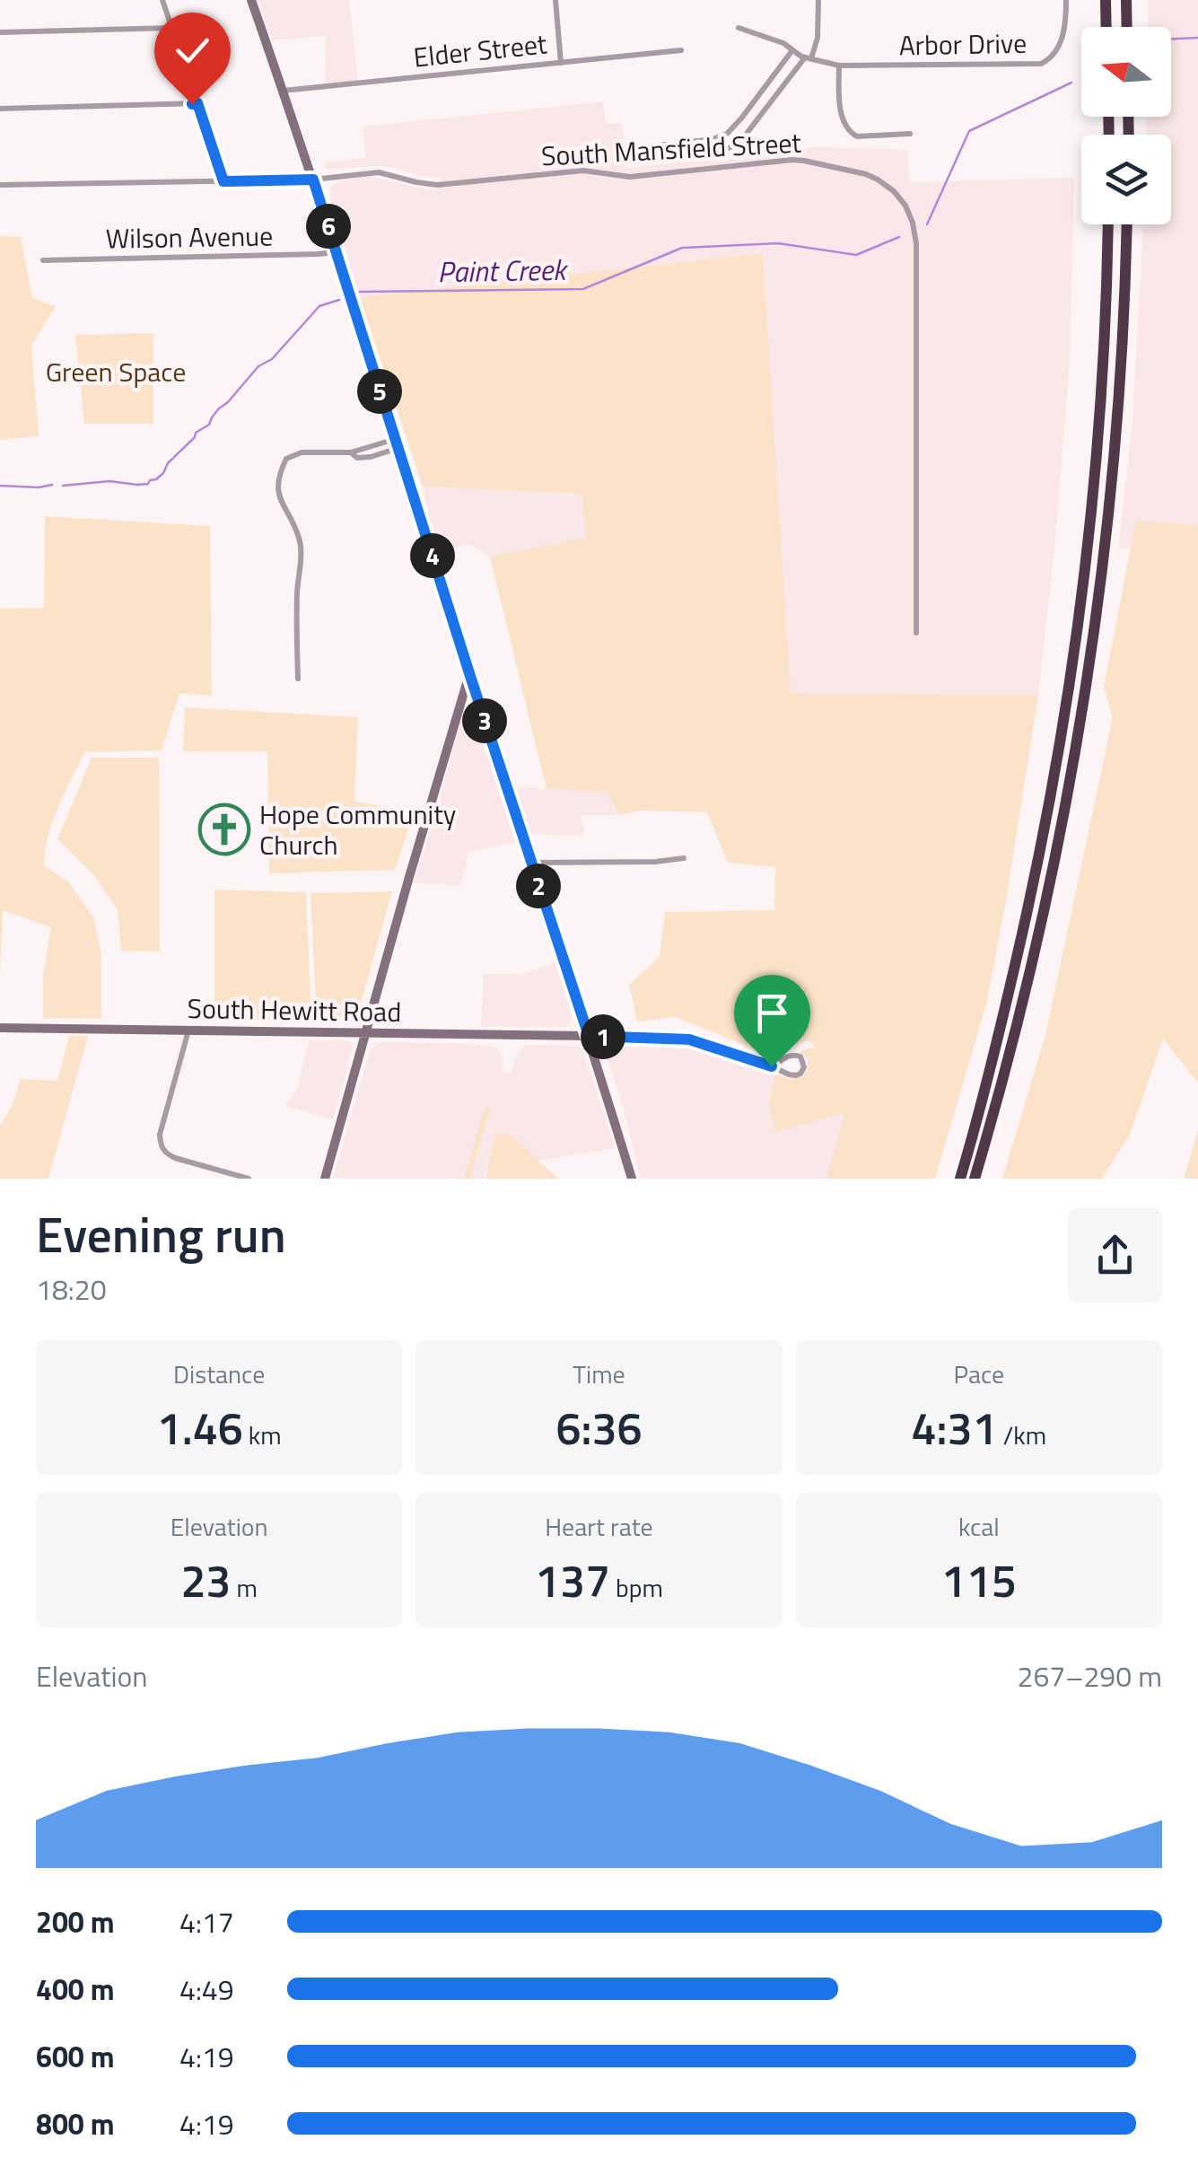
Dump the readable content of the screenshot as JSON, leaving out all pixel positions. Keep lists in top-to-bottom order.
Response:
{
  "streets": {
    "main road": ["South Hewitt Road"],
    "street": [
      "Arbor Drive",
      "Elder Street",
      "South Mansfield Street",
      "Wilson Avenue"
    ]
  },
  "water": ["Paint Creek"],
  "parks": ["Green Space"],
  "places": {
    "church": ["Hope Community Church"]
  },
  "north": "left",
  "page": {
    "pins": [
      "6",
      "5",
      "4",
      "3",
      "2",
      "1"
    ],
    "heading": ["Evening run", "18:20"],
    "stats": [
      ["Distance", "1.46 km"],
      ["Time", "6:36"],
      ["Pace", "4:31 /km"],
      ["Elevation", "23 m"],
      ["Heart rate", "137 bpm"],
      ["kcal", "115"]
    ],
    "chart": ["Elevation", "267–290 m"],
    "list": [
      {
        "name": "200 m",
        "note": "4:17"
      },
      {
        "name": "400 m",
        "note": "4:49"
      },
      {
        "name": "600 m",
        "note": "4:19"
      },
      {
        "name": "800 m",
        "note": "4:19"
      }
    ]
  }
}
